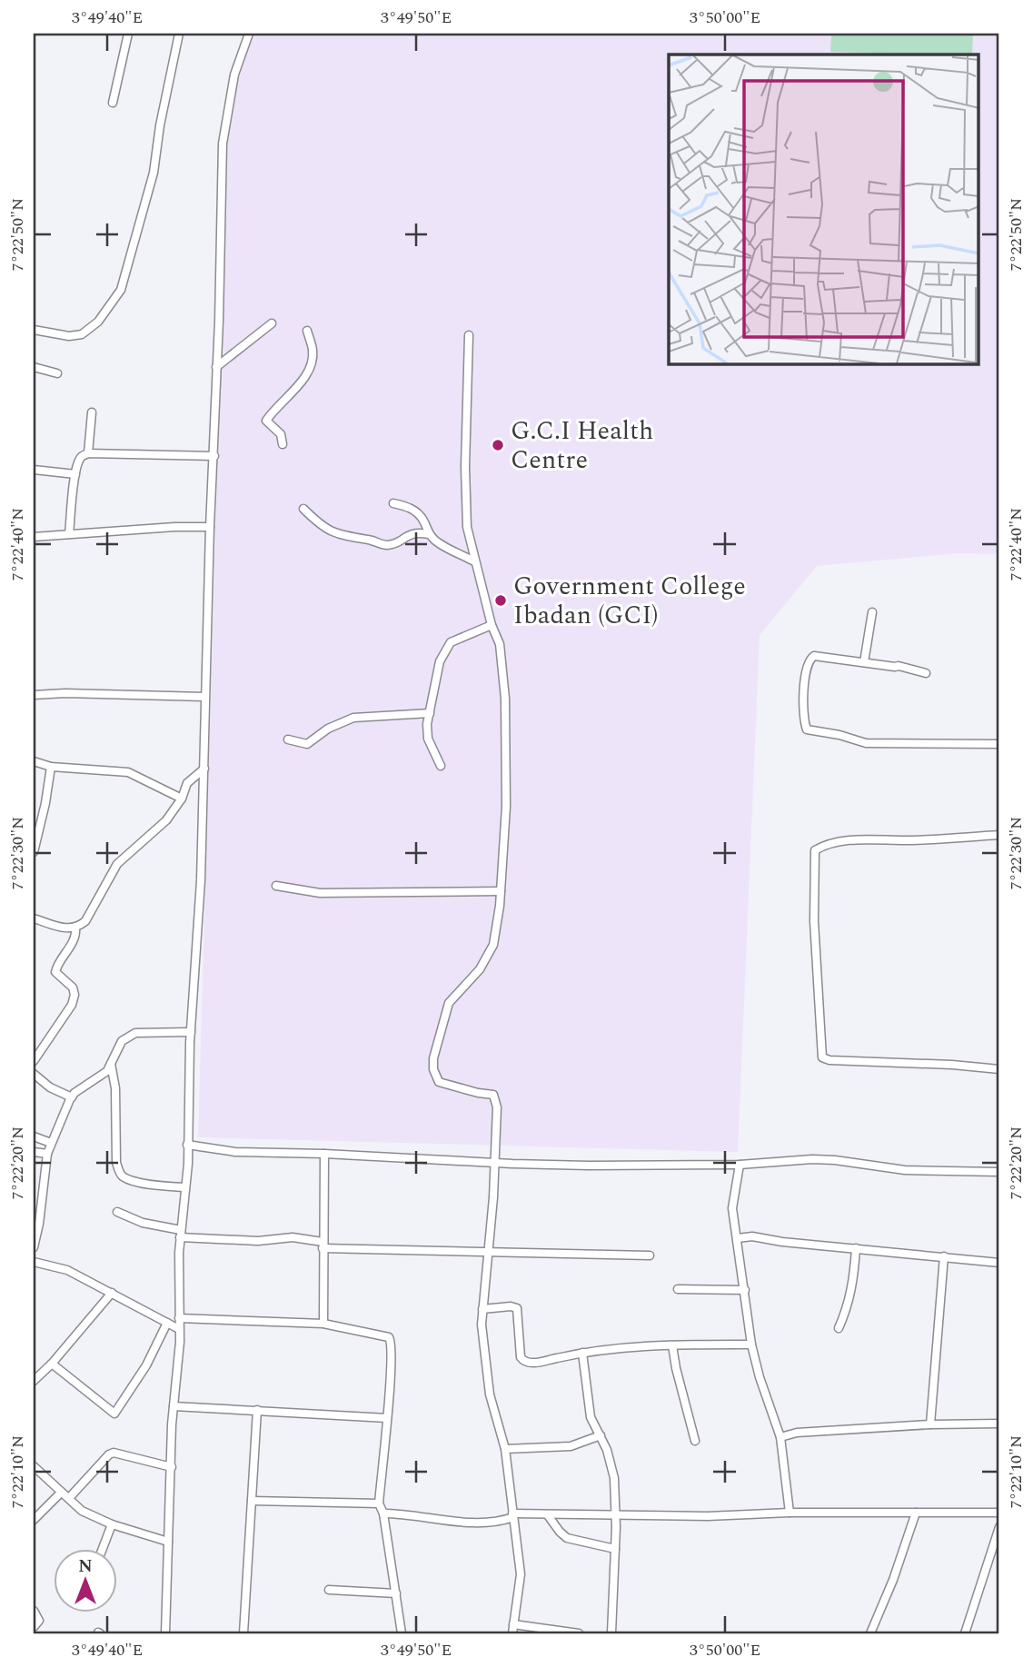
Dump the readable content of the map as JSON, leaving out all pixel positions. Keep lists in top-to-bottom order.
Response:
{
  "places": ["G.C.I Health Centre", "Government College Ibadan (GCI)"],
  "north": "top",
  "coordinates": [
    "3°49'40\"E",
    "3°49'50\"E",
    "3°50'00\"E",
    "7°22'50\"N",
    "7°22'40\"N",
    "7°22'30\"N",
    "7°22'20\"N",
    "7°22'10\"N"
  ]
}
